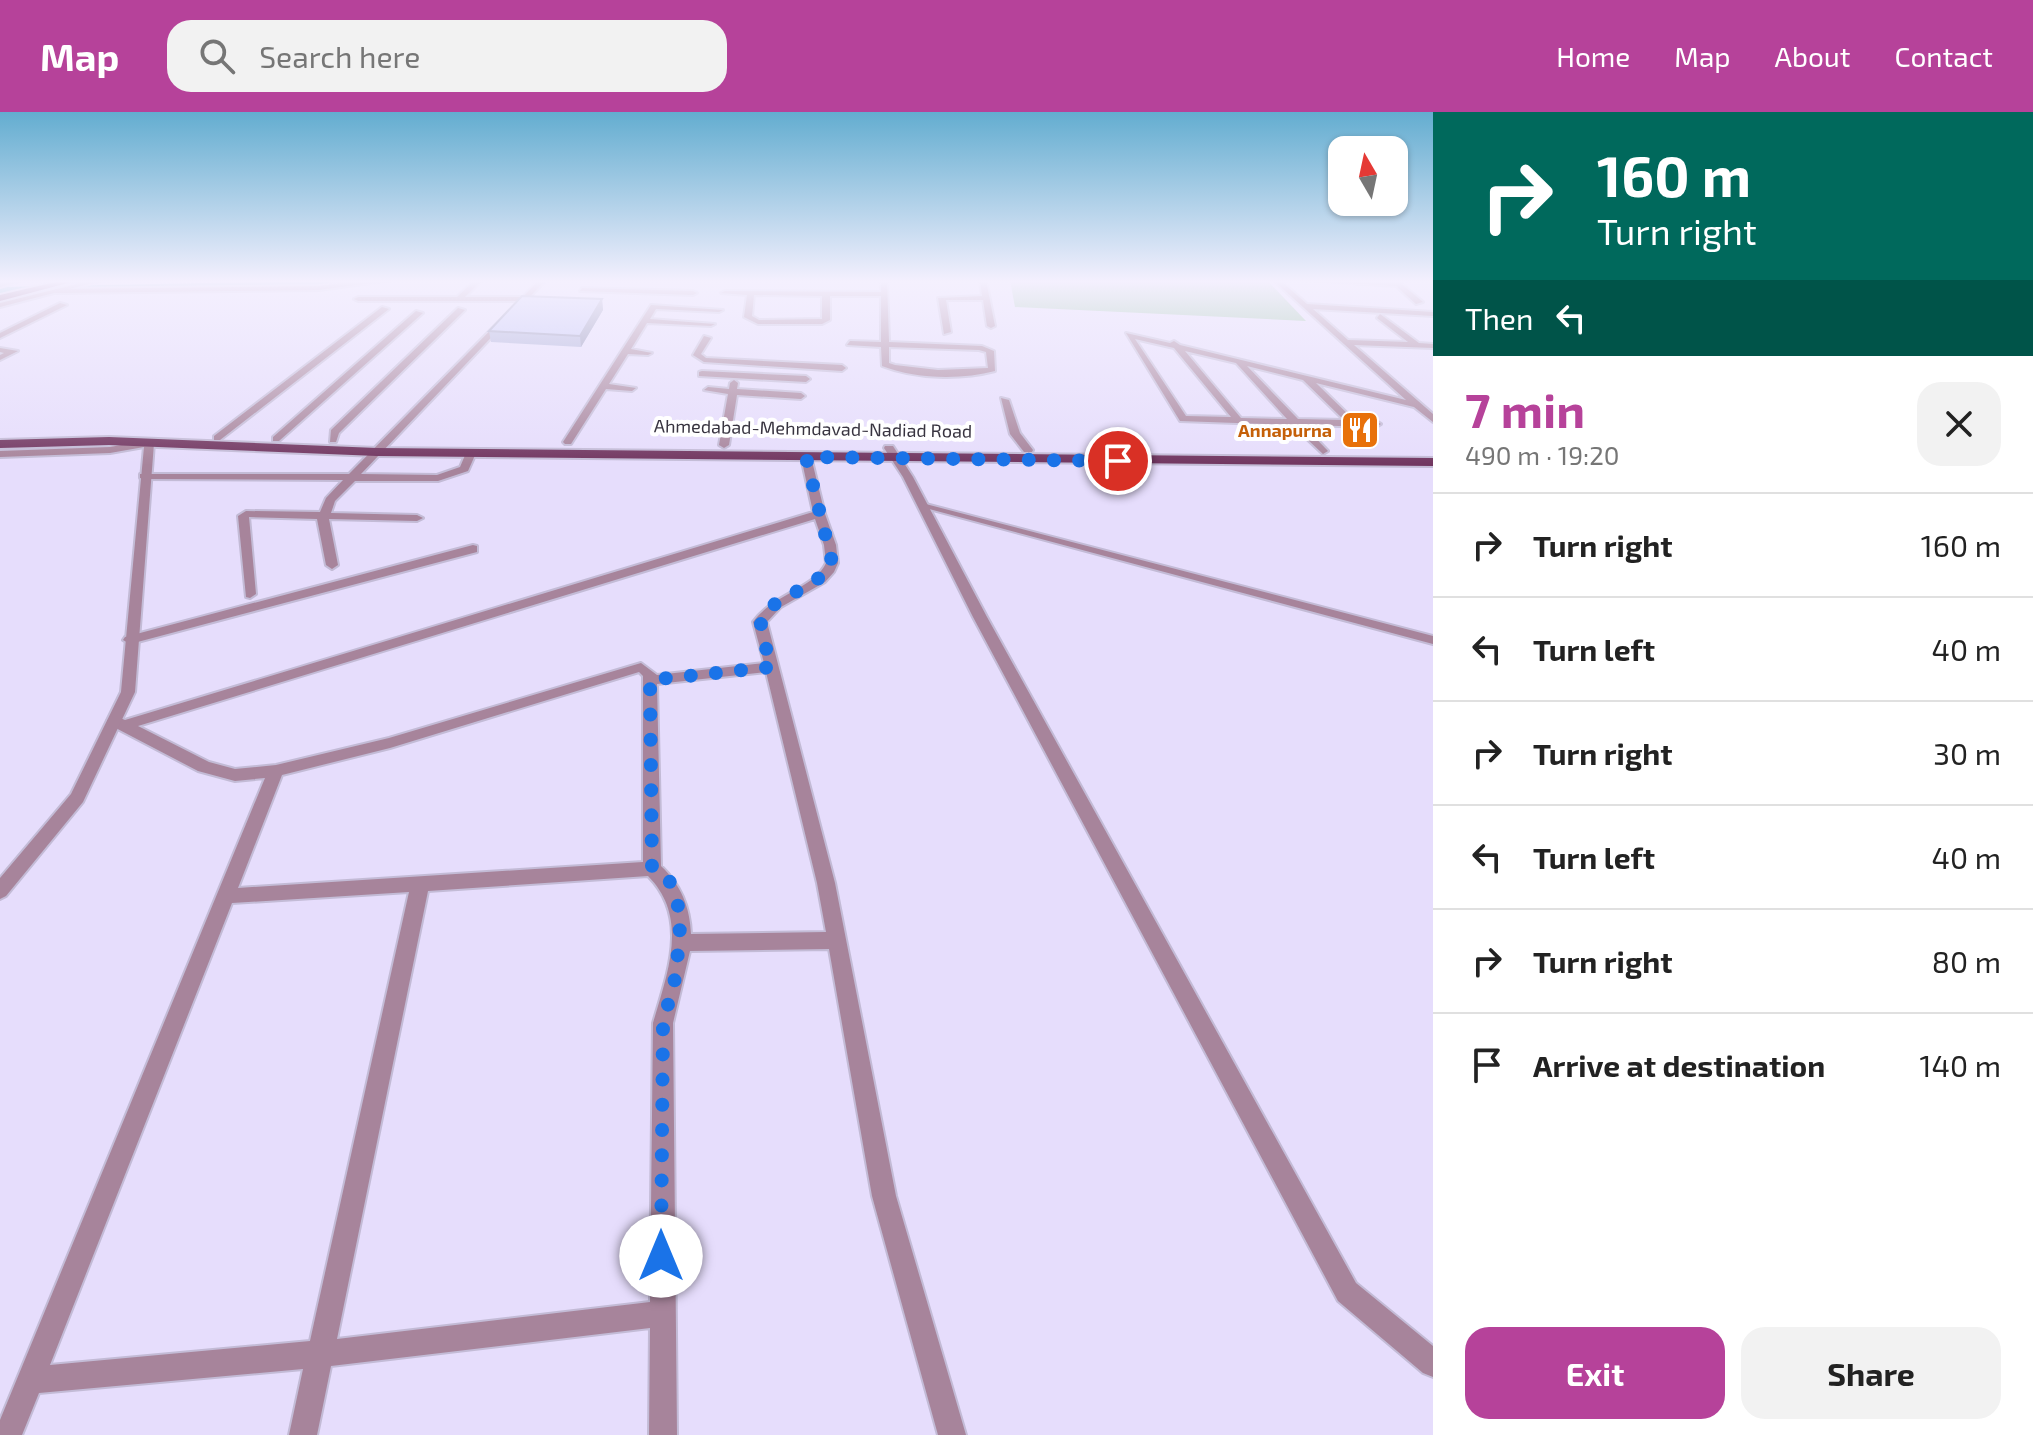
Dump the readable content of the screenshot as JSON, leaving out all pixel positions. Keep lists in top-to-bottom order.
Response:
{
  "streets": {
    "main road": ["Ahmedabad-Mehmdavad-Nadiad Road"]
  },
  "places": {
    "restaurant": ["Annapurna"]
  },
  "north": "top",
  "page": {
    "header": "Map",
    "search": "Search here",
    "nav": [
      "Home",
      "Map",
      "About",
      "Contact"
    ],
    "turn": ["160 m", "Turn right"],
    "then": "Then",
    "heading": ["7 min", "490 m · 19:20"],
    "list": [
      {
        "name": "Turn right",
        "value": "160 m"
      },
      {
        "name": "Turn left",
        "value": "40 m"
      },
      {
        "name": "Turn right",
        "value": "30 m"
      },
      {
        "name": "Turn left",
        "value": "40 m"
      },
      {
        "name": "Turn right",
        "value": "80 m"
      },
      {
        "name": "Arrive at destination",
        "value": "140 m"
      }
    ],
    "buttons": ["Exit", "Share"]
  }
}
